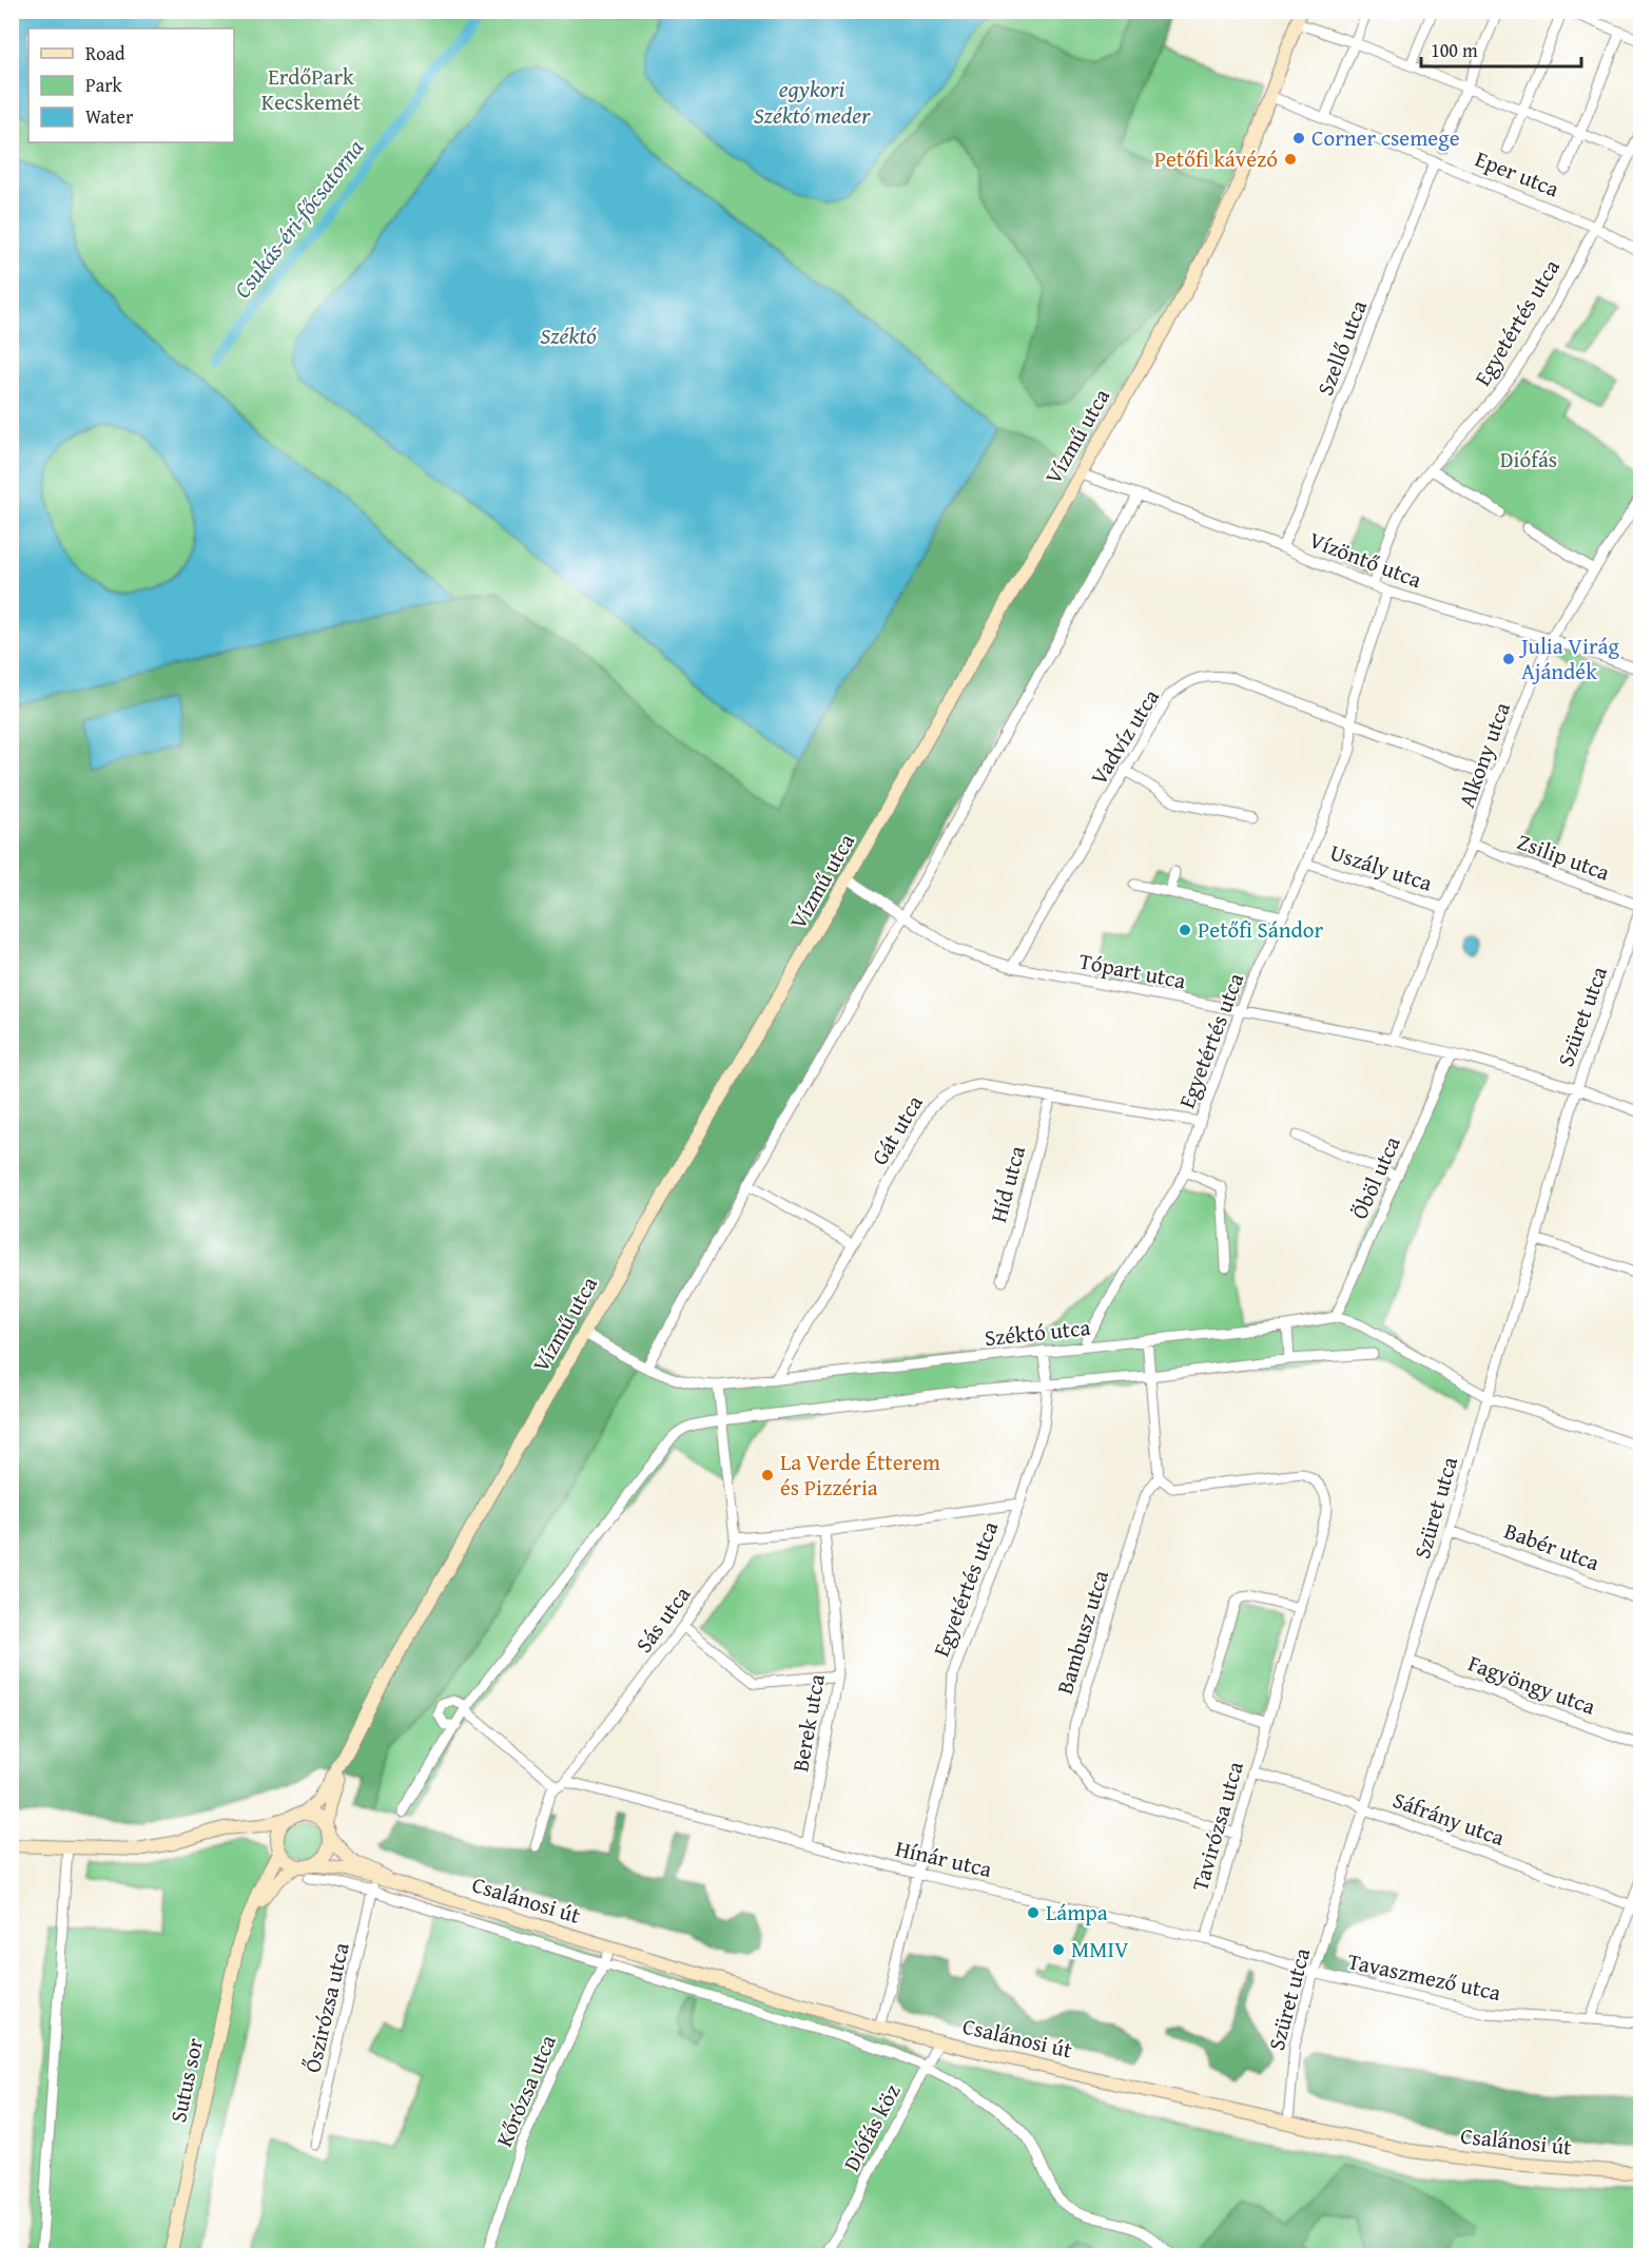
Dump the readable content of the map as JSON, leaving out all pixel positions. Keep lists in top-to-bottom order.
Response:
{
  "streets": {
    "main road": ["Vízmű utca", "Csalánosi út", "Sutus sor"],
    "street": [
      "Eper utca",
      "Egyetértés utca",
      "Szellő utca",
      "Vízöntő utca",
      "Vadvíz utca",
      "Alkony utca",
      "Zsilip utca",
      "Uszály utca",
      "Tópart utca",
      "Szüret utca",
      "Gát utca",
      "Öböl utca",
      "Híd utca",
      "Széktó utca",
      "Babér utca",
      "Sás utca",
      "Bambusz utca",
      "Fagyöngy utca",
      "Berek utca",
      "Sáfrány utca",
      "Tavirózsa utca",
      "Hínár utca",
      "Tavaszmező utca",
      "Őszirózsa utca",
      "Kőrózsa utca",
      "Diófás köz"
    ]
  },
  "crossings": [
    ["Eper utca", "Egyetértés utca"],
    ["Eper utca", "Szellő utca"],
    ["Eper utca", "Vízmű utca"],
    ["Egyetértés utca", "Vízöntő utca"],
    ["Egyetértés utca", "Vadvíz utca"],
    ["Egyetértés utca", "Uszály utca"],
    ["Egyetértés utca", "Tópart utca"],
    ["Egyetértés utca", "Gát utca"],
    ["Egyetértés utca", "Széktó utca"],
    ["Egyetértés utca", "Hínár utca"],
    ["Egyetértés utca", "Csalánosi út"],
    ["Szellő utca", "Vízöntő utca"],
    ["Vízmű utca", "Vízöntő utca"],
    ["Vízmű utca", "Tópart utca"],
    ["Vízmű utca", "Széktó utca"],
    ["Vízöntő utca", "Alkony utca"],
    ["Vadvíz utca", "Alkony utca"],
    ["Vadvíz utca", "Tópart utca"],
    ["Alkony utca", "Zsilip utca"],
    ["Alkony utca", "Uszály utca"],
    ["Alkony utca", "Tópart utca"],
    ["Zsilip utca", "Szüret utca"],
    ["Tópart utca", "Szüret utca"],
    ["Tópart utca", "Öböl utca"],
    ["Szüret utca", "Babér utca"],
    ["Szüret utca", "Fagyöngy utca"],
    ["Szüret utca", "Sáfrány utca"],
    ["Szüret utca", "Hínár utca"],
    ["Szüret utca", "Csalánosi út"],
    ["Szüret utca", "Tavaszmező utca"],
    ["Gát utca", "Híd utca"],
    ["Gát utca", "Széktó utca"],
    ["Öböl utca", "Széktó utca"],
    ["Széktó utca", "Sás utca"],
    ["Sás utca", "Hínár utca"],
    ["Bambusz utca", "Tavirózsa utca"],
    ["Berek utca", "Hínár utca"],
    ["Sáfrány utca", "Tavirózsa utca"],
    ["Tavirózsa utca", "Hínár utca"],
    ["Hínár utca", "Tavaszmező utca"],
    ["Csalánosi út", "Őszirózsa utca"],
    ["Csalánosi út", "Kőrózsa utca"],
    ["Csalánosi út", "Diófás köz"]
  ],
  "water": ["egykori Széktó meder", "Csukás-éri-főcsatorna", "Széktó"],
  "parks": ["ErdőPark Kecskemét", "Diófás"],
  "places": [
    "Corner csemege",
    "Petőfi kávézó",
    "Julia Virág Ajándék",
    "Petőfi Sándor",
    "La Verde Étterem és Pizzéria",
    "Lámpa",
    "MMIV"
  ],
  "legend": ["Road", "Park", "Water"],
  "scale_bar": "100 m"
}
